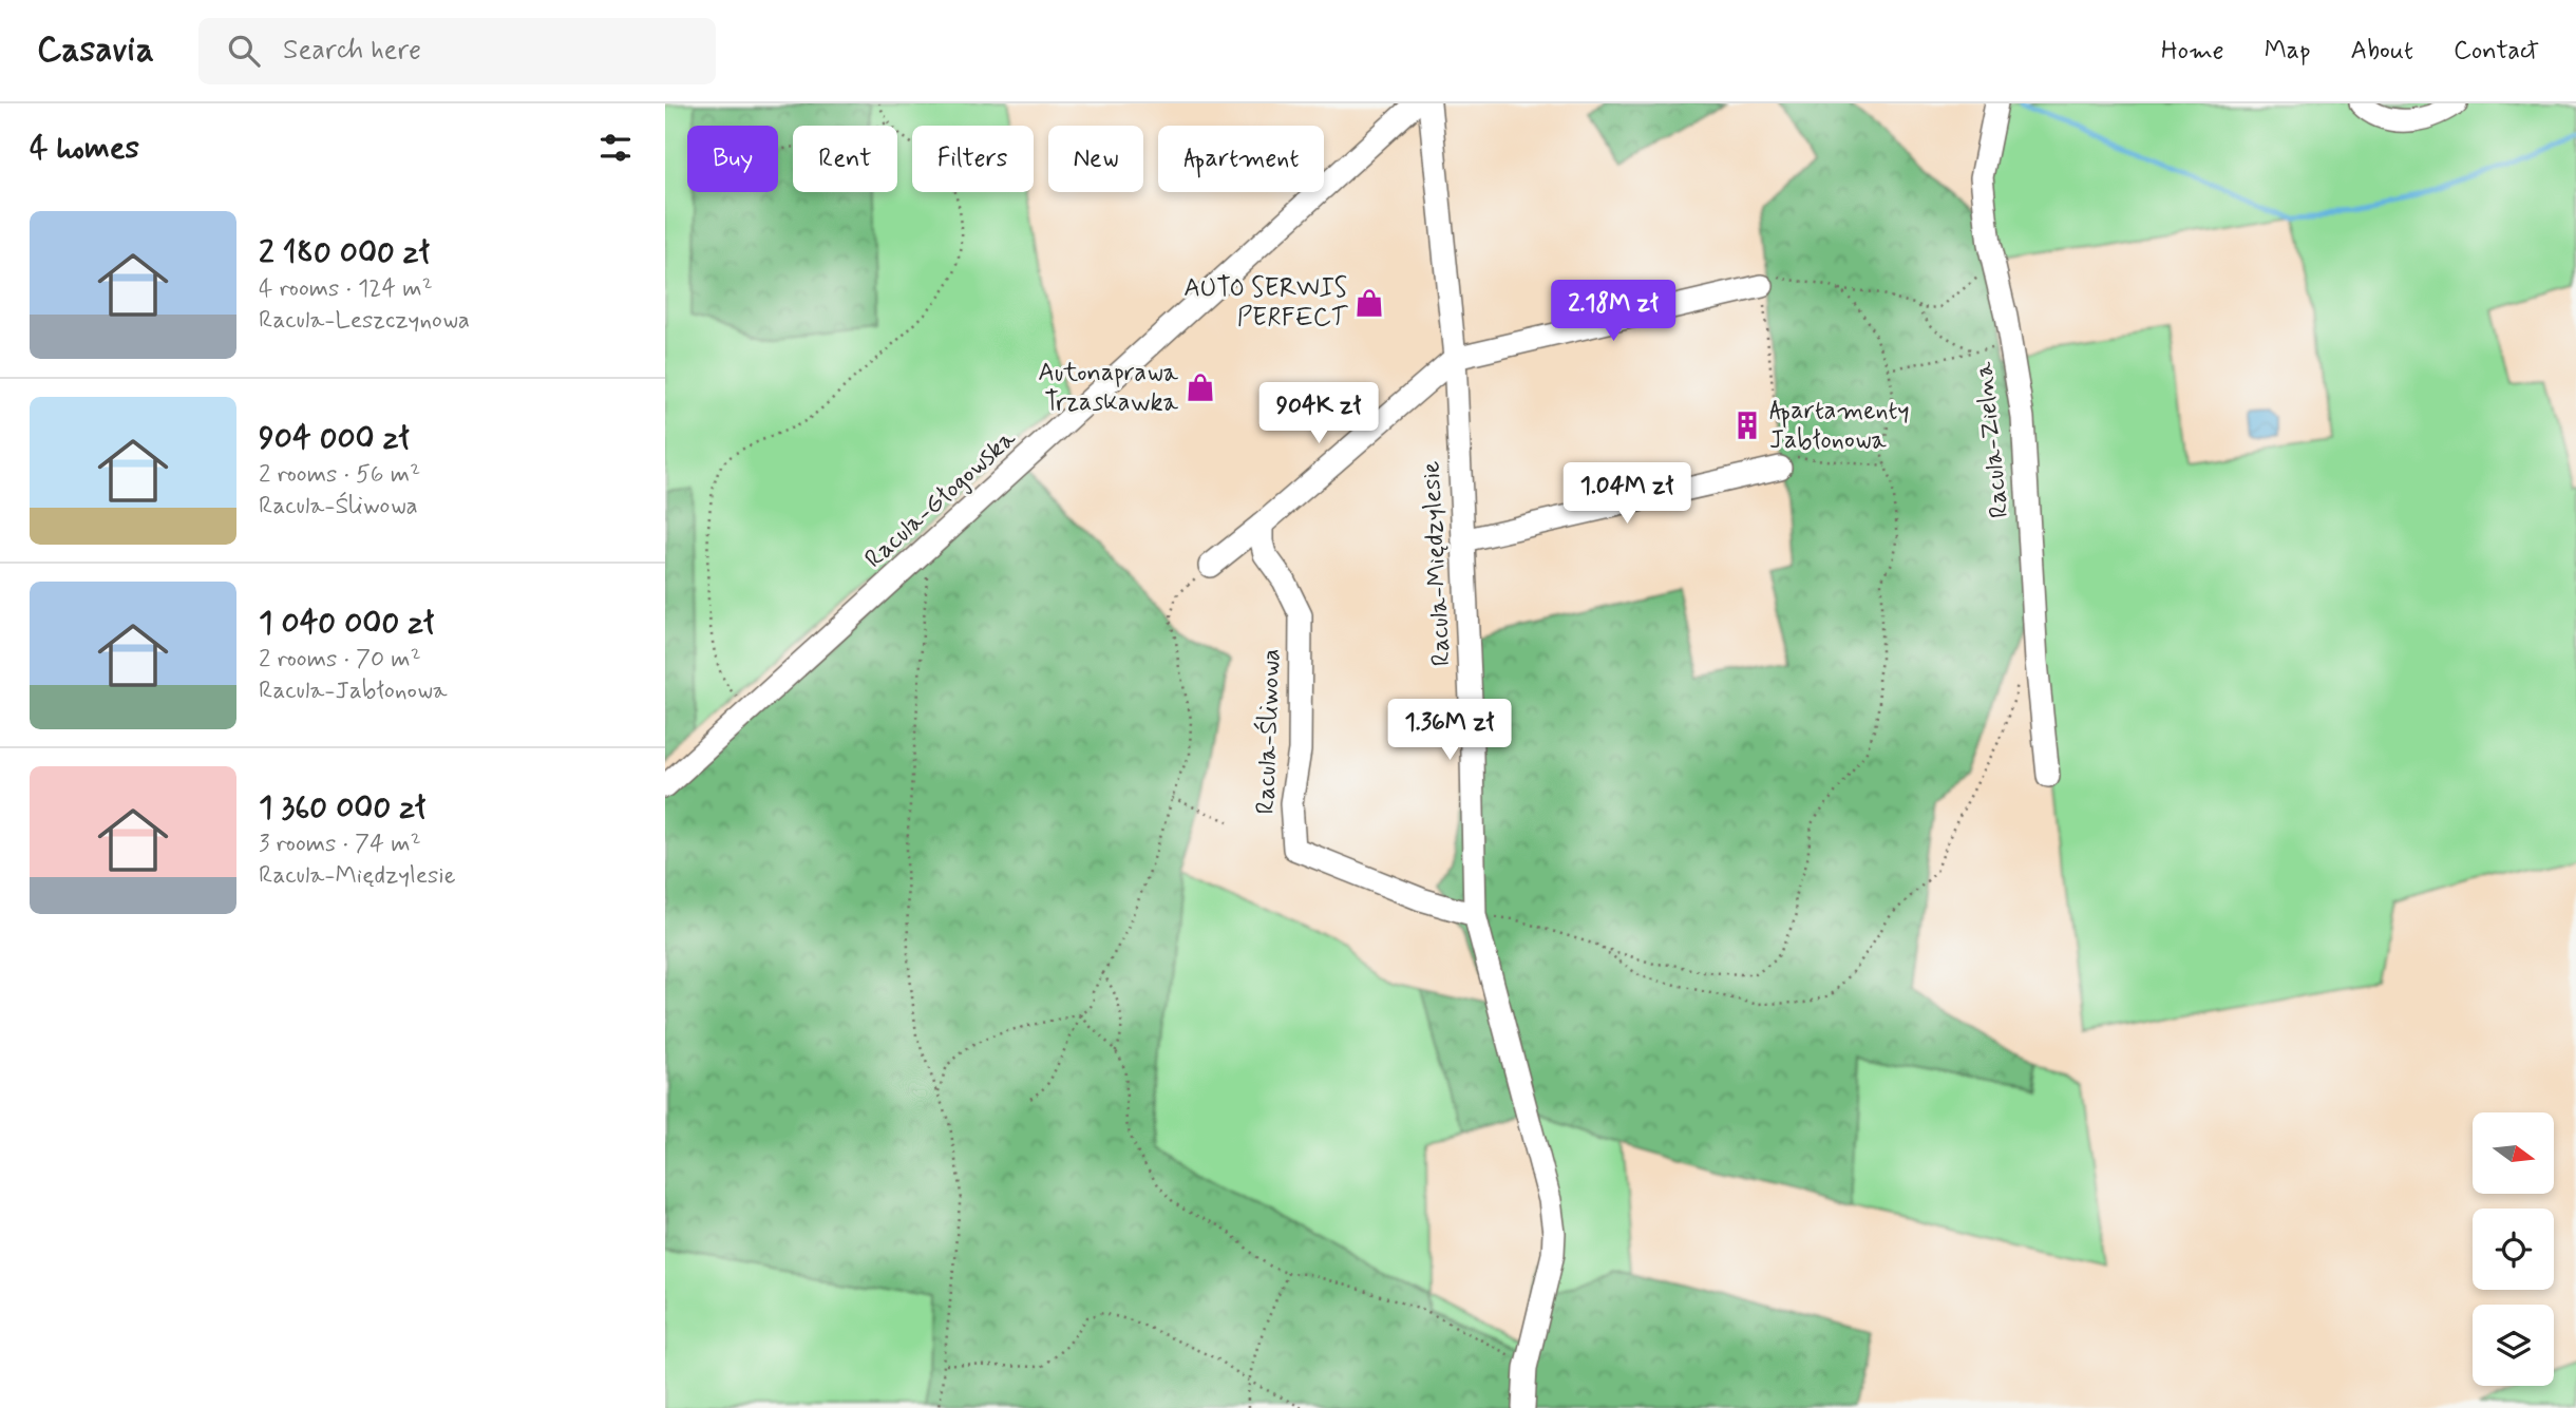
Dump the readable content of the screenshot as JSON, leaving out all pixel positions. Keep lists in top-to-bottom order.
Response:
{
  "streets": {
    "street": [
      "Racula-Zielna",
      "Racula-Głogowska",
      "Racula-Międzylesie",
      "Racula-Śliwowa"
    ]
  },
  "crossings": [
    ["Racula-Międzylesie", "Racula-Śliwowa"]
  ],
  "places": {
    "shop": ["AUTO SERWIS PERFECT", "Autonaprawa Trzaskawka"],
    "building": ["Apartamenty Jabłonowa"]
  },
  "north": "right",
  "page": {
    "header": "Casavia",
    "search": "Search here",
    "nav": [
      "Home",
      "Map",
      "About",
      "Contact"
    ],
    "heading": "4 homes",
    "chip": [
      "Buy",
      "Rent",
      "Filters",
      "New",
      "Apartment"
    ],
    "list": [
      {
        "name": "2 180 000 zł",
        "note": "4 rooms · 124 m² · Racula-Leszczynowa"
      },
      {
        "name": "904 000 zł",
        "note": "2 rooms · 56 m² · Racula-Śliwowa"
      },
      {
        "name": "1 040 000 zł",
        "note": "2 rooms · 70 m² · Racula-Jabłonowa"
      },
      {
        "name": "1 360 000 zł",
        "note": "3 rooms · 74 m² · Racula-Międzylesie"
      }
    ],
    "price": [
      "2.18M zł",
      "904K zł",
      "1.04M zł",
      "1.36M zł"
    ]
  }
}
